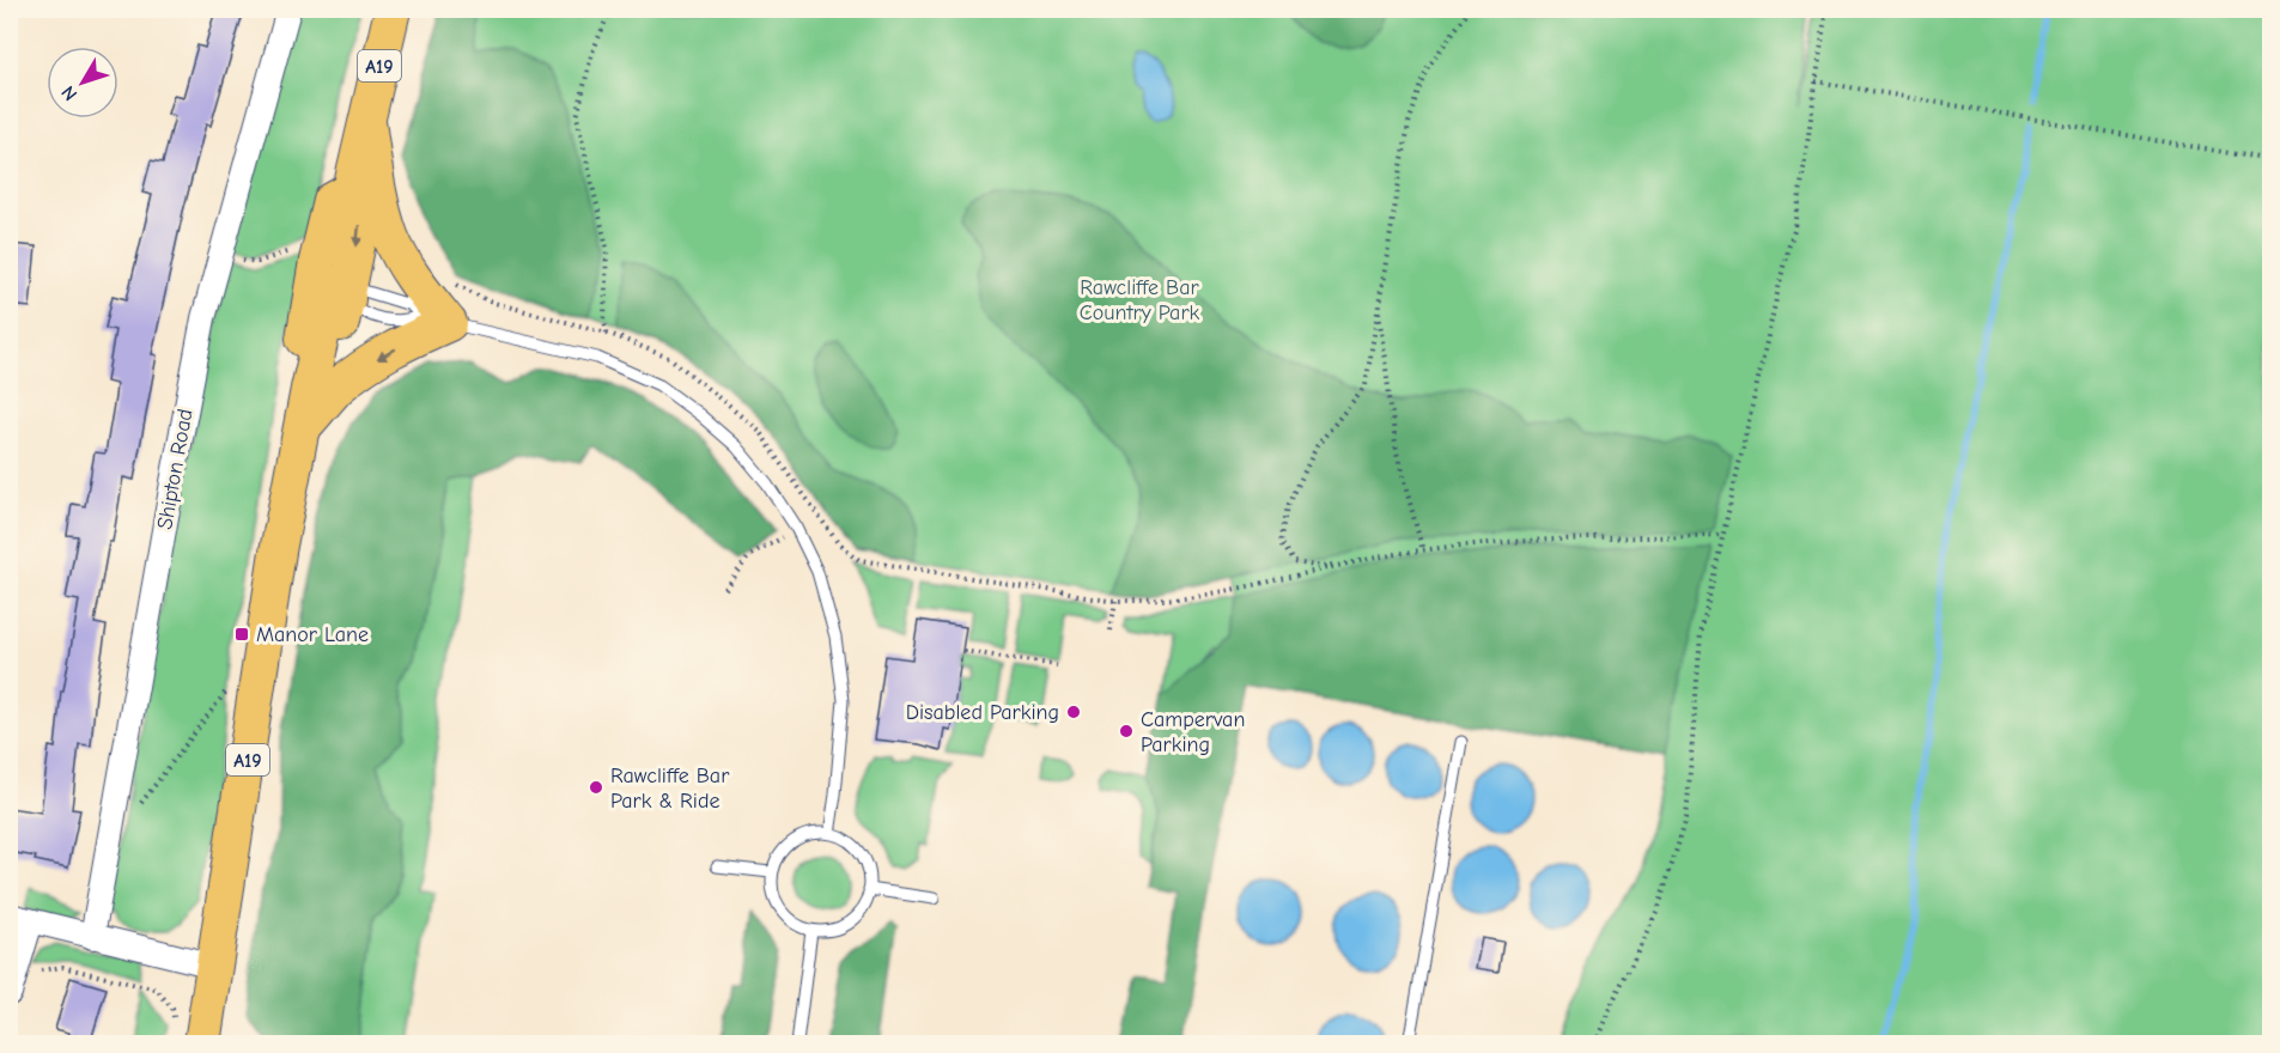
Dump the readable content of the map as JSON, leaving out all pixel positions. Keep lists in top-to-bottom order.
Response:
{
  "streets": {
    "main road": ["A19"],
    "street": ["Shipton Road"]
  },
  "parks": ["Rawcliffe Bar Country Park"],
  "places": {
    "transit": ["Manor Lane"],
    "other": ["Disabled Parking", "Campervan Parking", "Rawcliffe Bar Park & Ride"]
  },
  "north": "bottom left"
}
